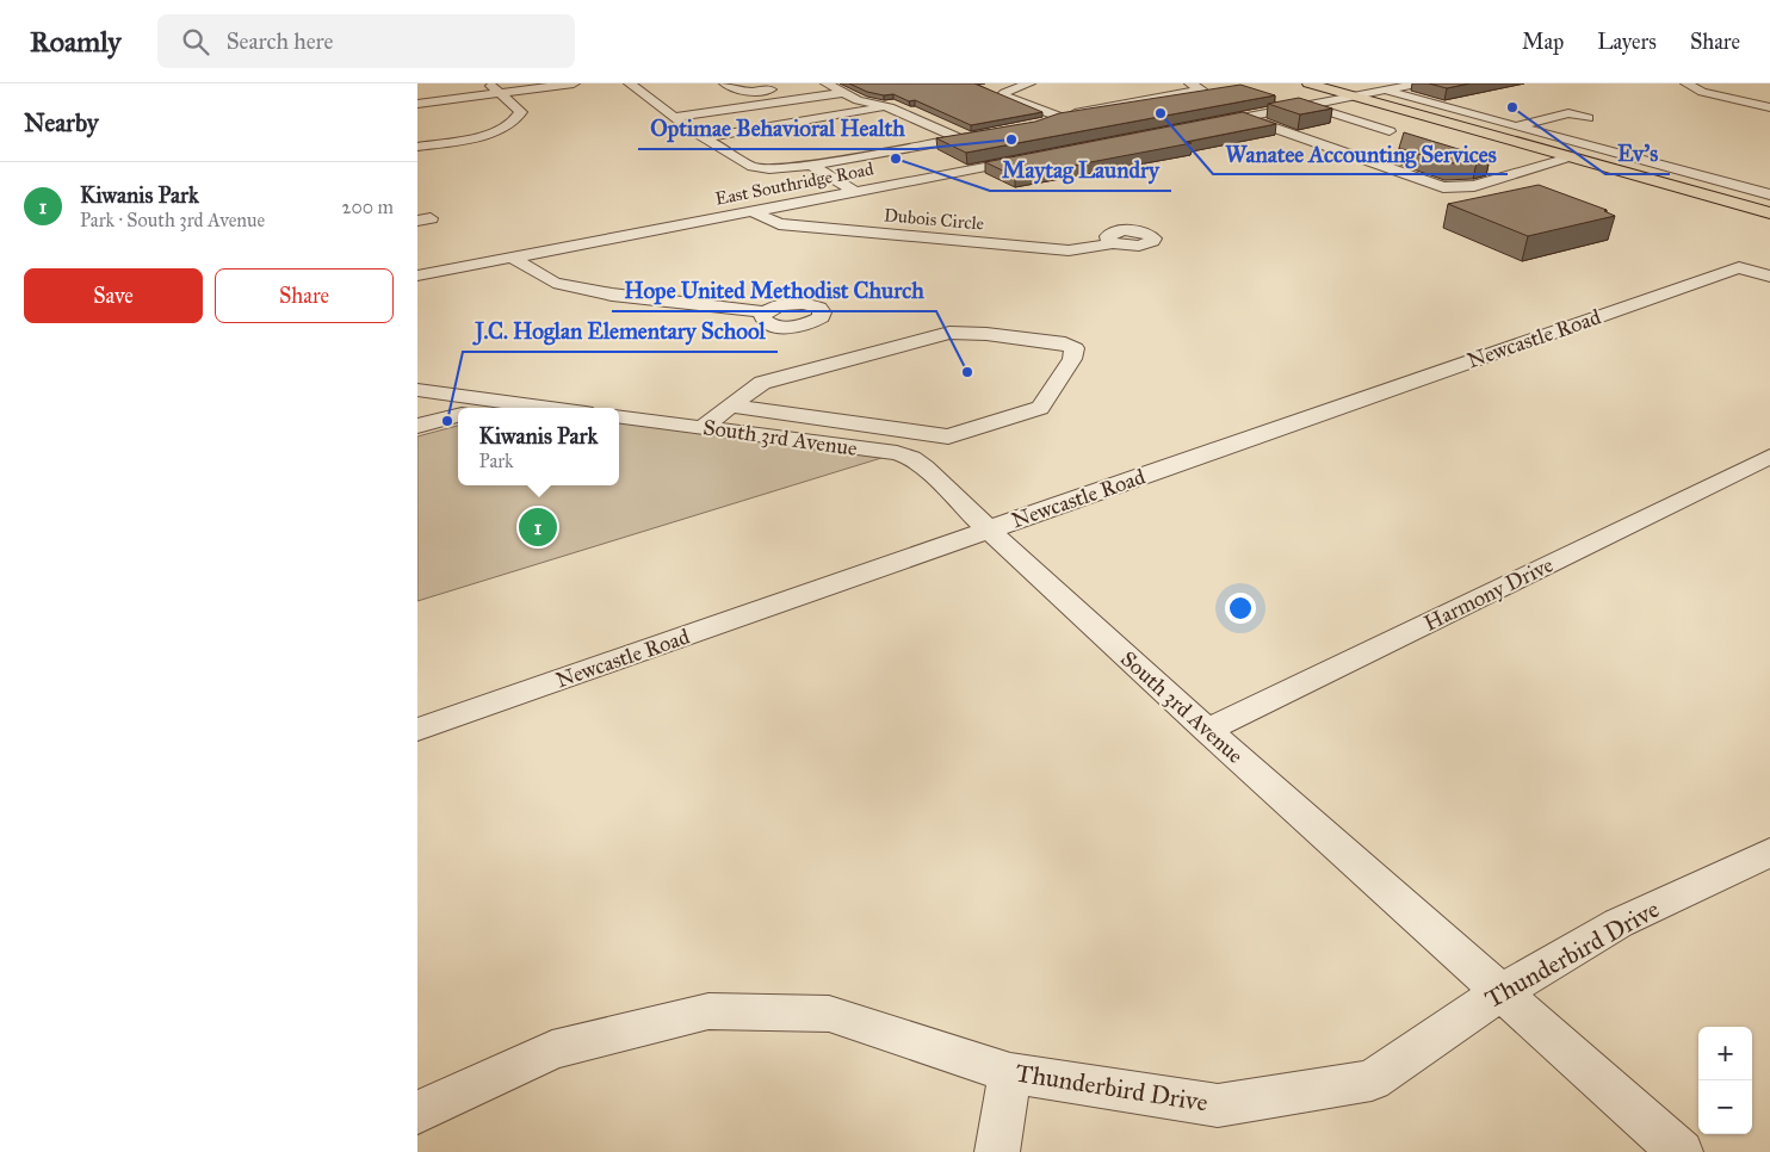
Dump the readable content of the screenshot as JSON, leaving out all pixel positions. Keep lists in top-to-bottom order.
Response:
{
  "streets": {
    "street": [
      "East Southridge Road",
      "Dubois Circle",
      "Newcastle Road",
      "South 3rd Avenue",
      "Harmony Drive",
      "Thunderbird Drive"
    ]
  },
  "crossings": [
    ["East Southridge Road", "Dubois Circle"],
    ["Newcastle Road", "South 3rd Avenue"],
    ["South 3rd Avenue", "Harmony Drive"],
    ["South 3rd Avenue", "Thunderbird Drive"]
  ],
  "places": [
    "Ev's",
    "Wanatee Accounting Services",
    "Optimae Behavioral Health",
    "Maytag Laundry",
    "Hope United Methodist Church",
    "J.C. Hoglan Elementary School"
  ],
  "page": {
    "header": "Roamly",
    "search": "Search here",
    "nav": ["Map", "Layers", "Share"],
    "heading": "Nearby",
    "list": [
      {
        "mark": "1",
        "name": "Kiwanis Park",
        "note": "Park · South 3rd Avenue",
        "value": "200 m"
      }
    ],
    "buttons": ["Save", "Share"],
    "popup": ["Kiwanis Park", "Park"],
    "pins": "1",
    "map_buttons": ["+", "−"]
  }
}
